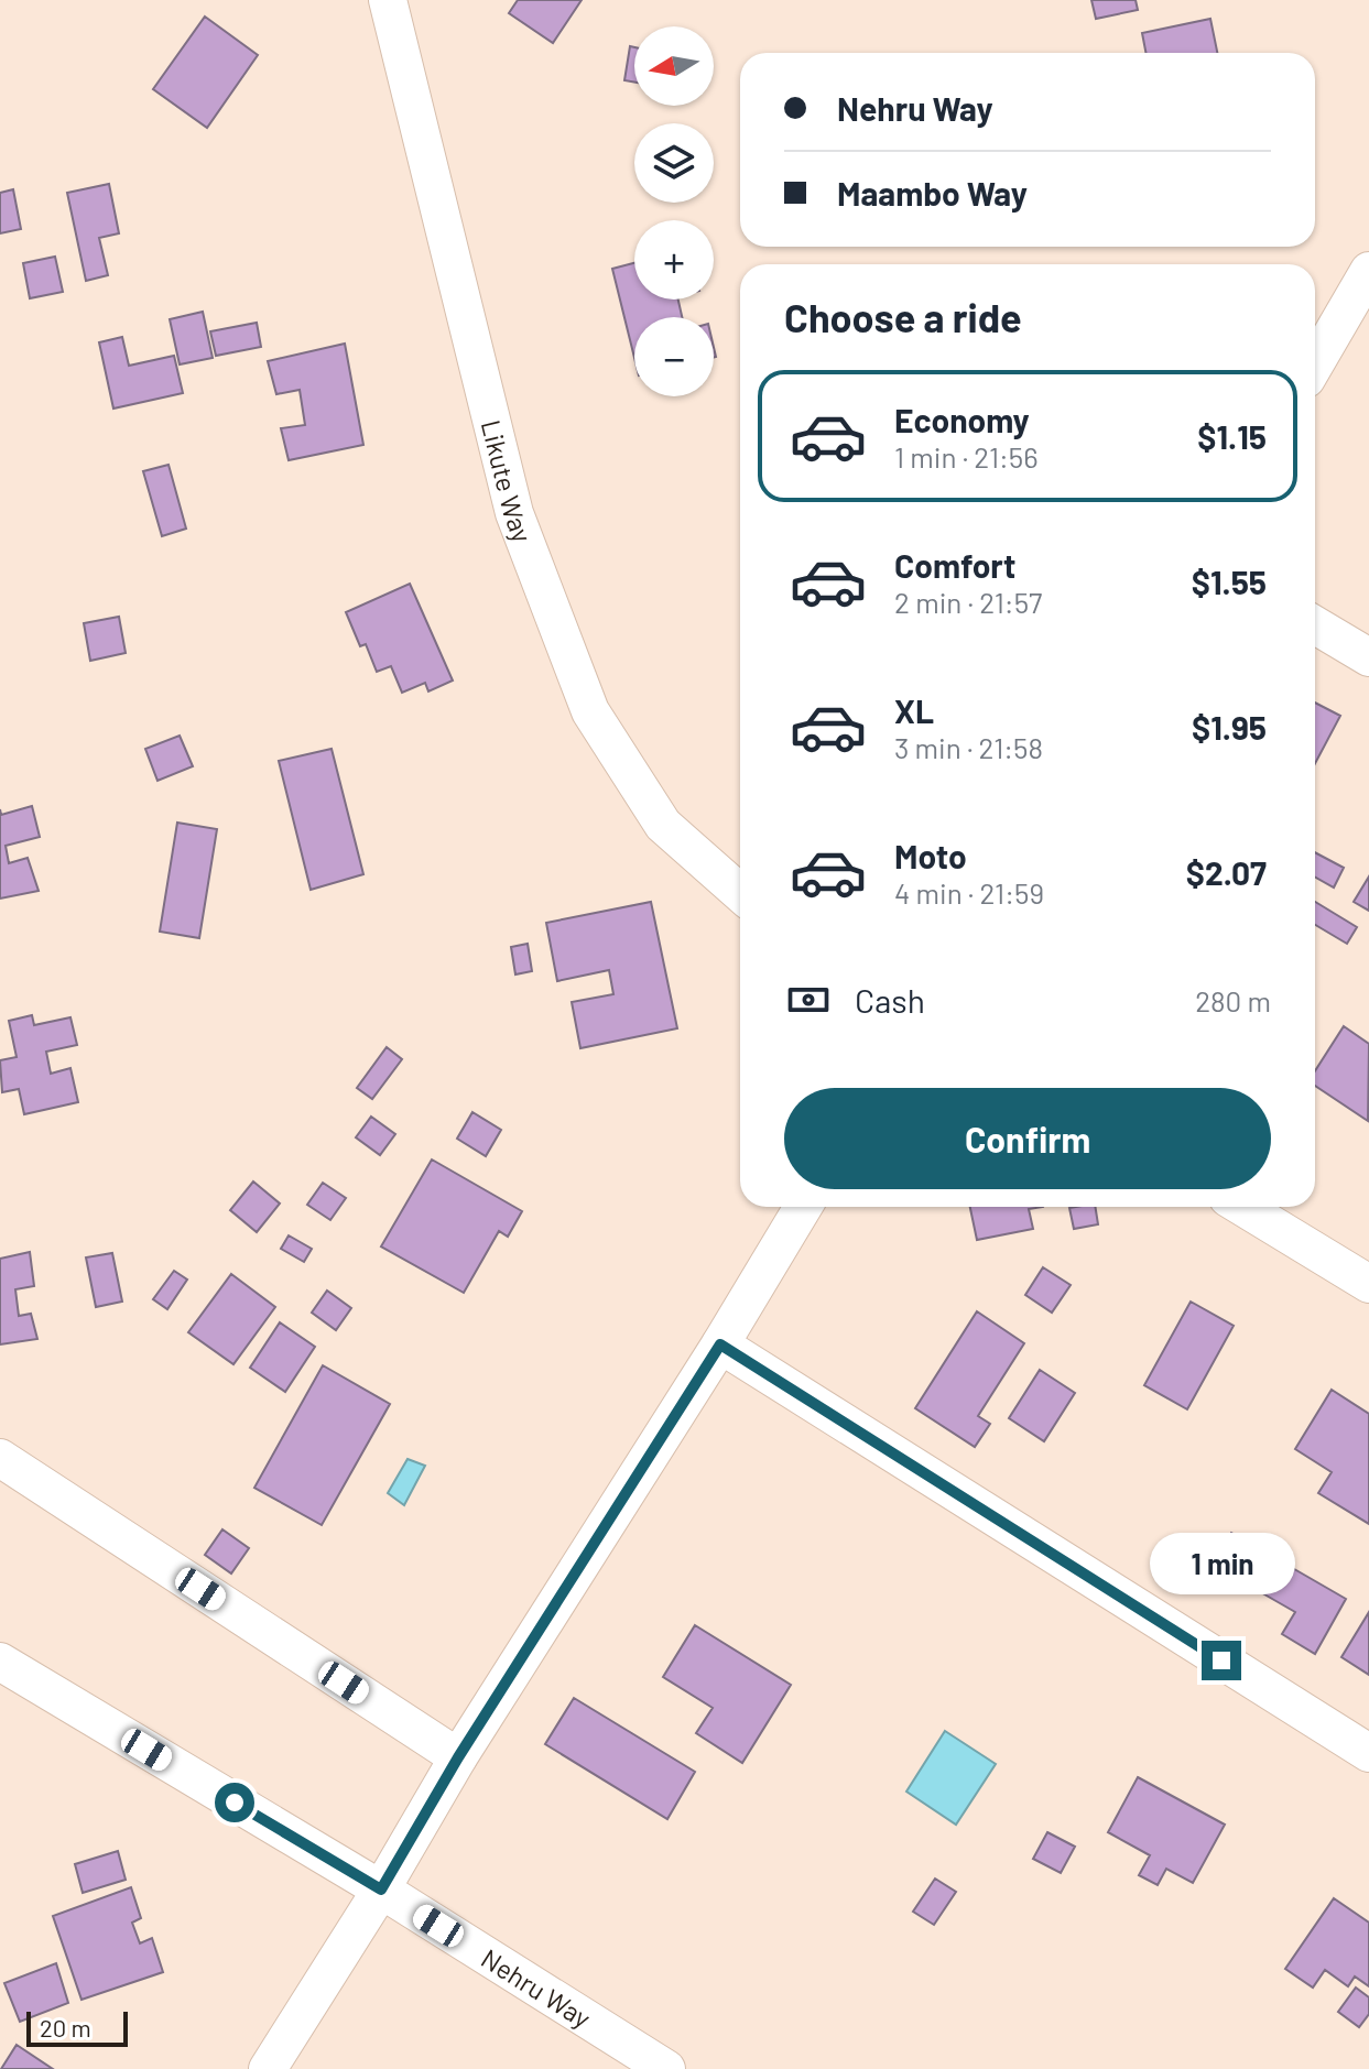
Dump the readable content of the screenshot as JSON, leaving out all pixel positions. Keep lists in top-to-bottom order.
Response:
{
  "streets": {
    "street": ["Likute Way", "Nehru Way"]
  },
  "scale_bar": "20 m",
  "north": "left",
  "page": {
    "map_buttons": ["+", "−"],
    "banner": ["Nehru Way", "Maambo Way"],
    "heading": "Choose a ride",
    "list": [
      {
        "name": "Economy",
        "note": "1 min · 21:56",
        "value": "$1.15"
      },
      {
        "name": "Comfort",
        "note": "2 min · 21:57",
        "value": "$1.55"
      },
      {
        "name": "XL",
        "note": "3 min · 21:58",
        "value": "$1.95"
      },
      {
        "name": "Moto",
        "note": "4 min · 21:59",
        "value": "$2.07"
      }
    ],
    "pay": ["Cash", "280 m"],
    "buttons": "Confirm",
    "bubble": "1 min",
    "scale": "20 m"
  }
}
